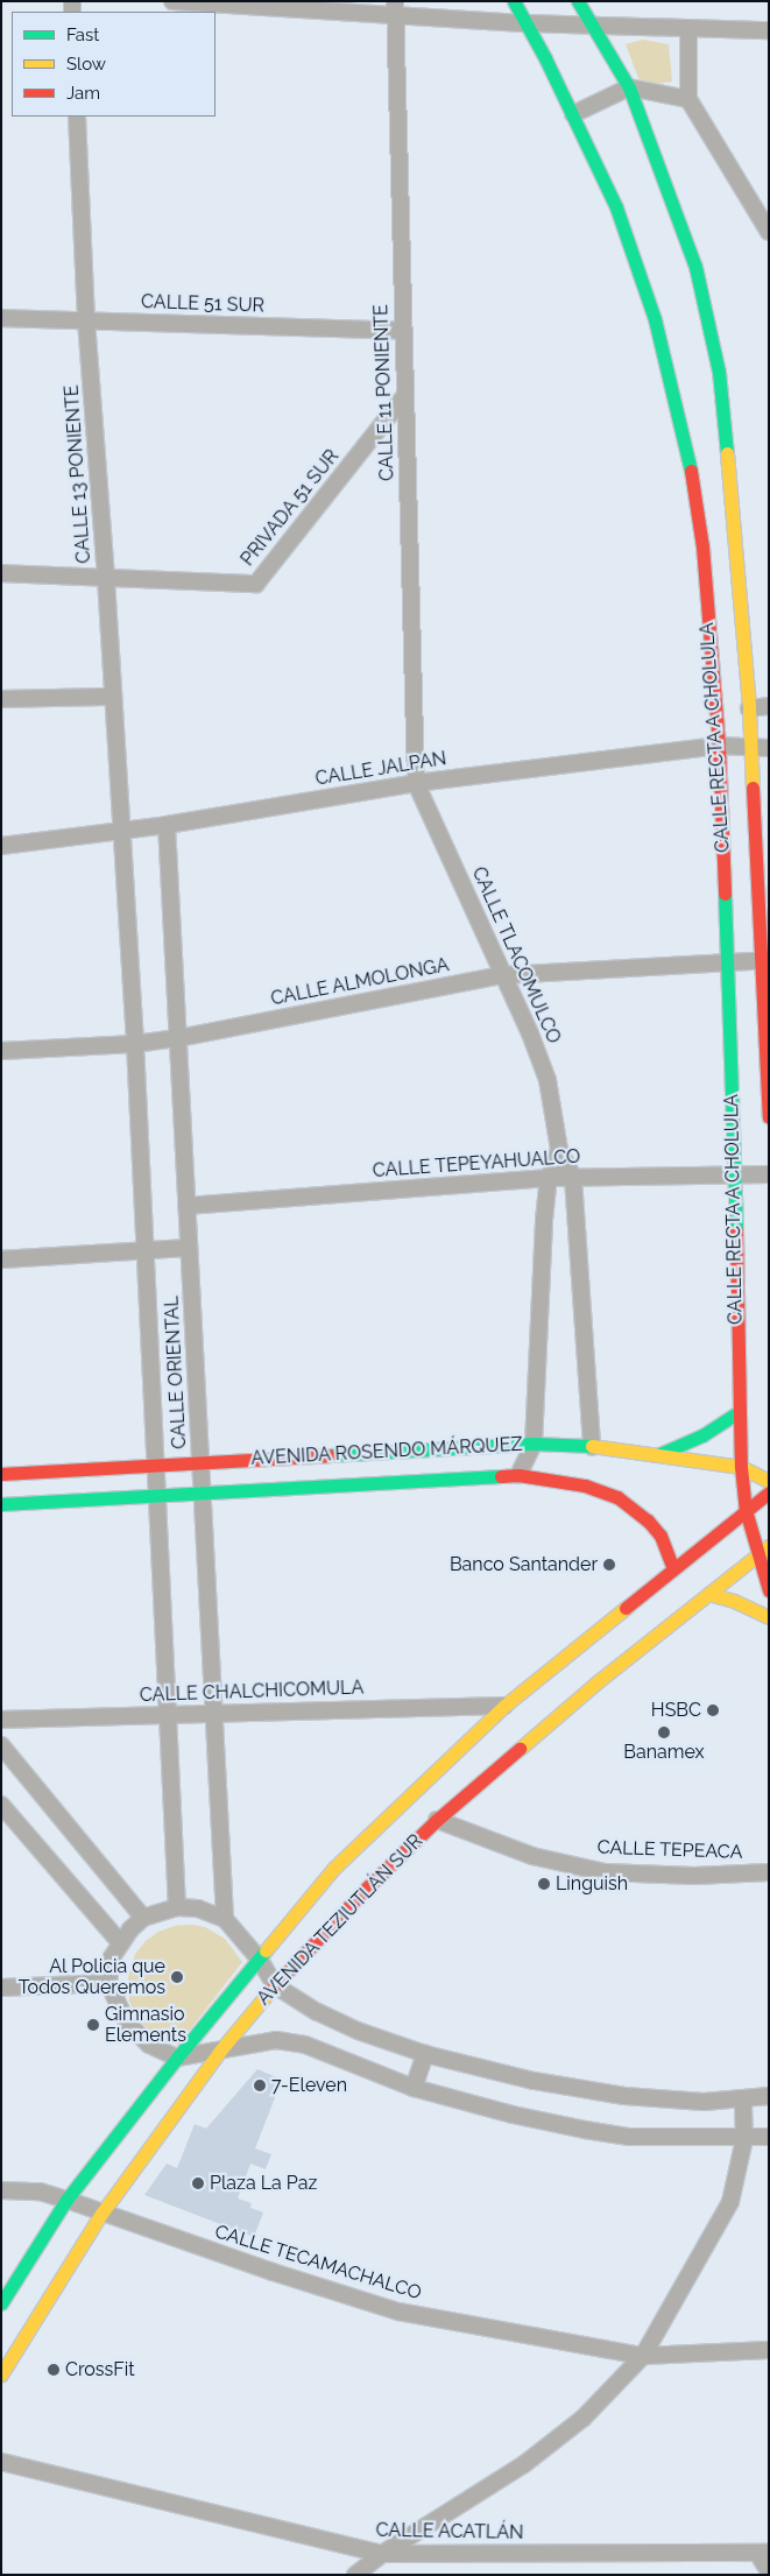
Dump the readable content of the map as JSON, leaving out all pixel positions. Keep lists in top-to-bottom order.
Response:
{
  "streets": {
    "main road": ["CALLE RECTA A CHOLULA", "AVENIDA ROSENDO MÁRQUEZ", "AVENIDA TEZIUTLÁN SUR"],
    "street": [
      "CALLE 51 SUR",
      "CALLE 11 PONIENTE",
      "CALLE 13 PONIENTE",
      "PRIVADA 51 SUR",
      "CALLE JALPAN",
      "CALLE TLACOMULCO",
      "CALLE ALMOLONGA",
      "CALLE TEPEYAHUALCO",
      "CALLE ORIENTAL",
      "CALLE CHALCHICOMULA",
      "CALLE TEPEACA",
      "CALLE TECAMACHALCO",
      "CALLE ACATLÁN"
    ]
  },
  "crossings": [
    ["CALLE 51 SUR", "CALLE 11 PONIENTE"],
    ["CALLE 51 SUR", "CALLE 13 PONIENTE"],
    ["CALLE 11 PONIENTE", "PRIVADA 51 SUR"],
    ["CALLE 11 PONIENTE", "CALLE JALPAN"],
    ["CALLE 11 PONIENTE", "CALLE TLACOMULCO"],
    ["CALLE 13 PONIENTE", "PRIVADA 51 SUR"],
    ["CALLE 13 PONIENTE", "CALLE JALPAN"],
    ["CALLE 13 PONIENTE", "CALLE ORIENTAL"],
    ["CALLE RECTA A CHOLULA", "CALLE JALPAN"],
    ["CALLE RECTA A CHOLULA", "CALLE ALMOLONGA"],
    ["CALLE RECTA A CHOLULA", "CALLE TEPEYAHUALCO"],
    ["CALLE RECTA A CHOLULA", "AVENIDA ROSENDO MÁRQUEZ"],
    ["CALLE RECTA A CHOLULA", "AVENIDA TEZIUTLÁN SUR"],
    ["CALLE JALPAN", "CALLE TLACOMULCO"],
    ["CALLE JALPAN", "CALLE ORIENTAL"],
    ["CALLE TLACOMULCO", "CALLE ALMOLONGA"],
    ["CALLE TLACOMULCO", "CALLE TEPEYAHUALCO"],
    ["CALLE TLACOMULCO", "AVENIDA ROSENDO MÁRQUEZ"],
    ["CALLE ALMOLONGA", "CALLE ORIENTAL"],
    ["CALLE TEPEYAHUALCO", "CALLE ORIENTAL"],
    ["CALLE ORIENTAL", "AVENIDA ROSENDO MÁRQUEZ"],
    ["CALLE ORIENTAL", "CALLE CHALCHICOMULA"],
    ["CALLE ORIENTAL", "AVENIDA TEZIUTLÁN SUR"],
    ["AVENIDA ROSENDO MÁRQUEZ", "AVENIDA TEZIUTLÁN SUR"],
    ["CALLE CHALCHICOMULA", "AVENIDA TEZIUTLÁN SUR"],
    ["CALLE TEPEACA", "AVENIDA TEZIUTLÁN SUR"],
    ["AVENIDA TEZIUTLÁN SUR", "CALLE TECAMACHALCO"]
  ],
  "places": [
    "Banco Santander",
    "HSBC",
    "Banamex",
    "Linguish",
    "Al Policia que Todos Queremos",
    "Gimnasio Elements",
    "7-Eleven",
    "Plaza La Paz",
    "CrossFit"
  ],
  "legend": ["Fast", "Slow", "Jam"]
}
